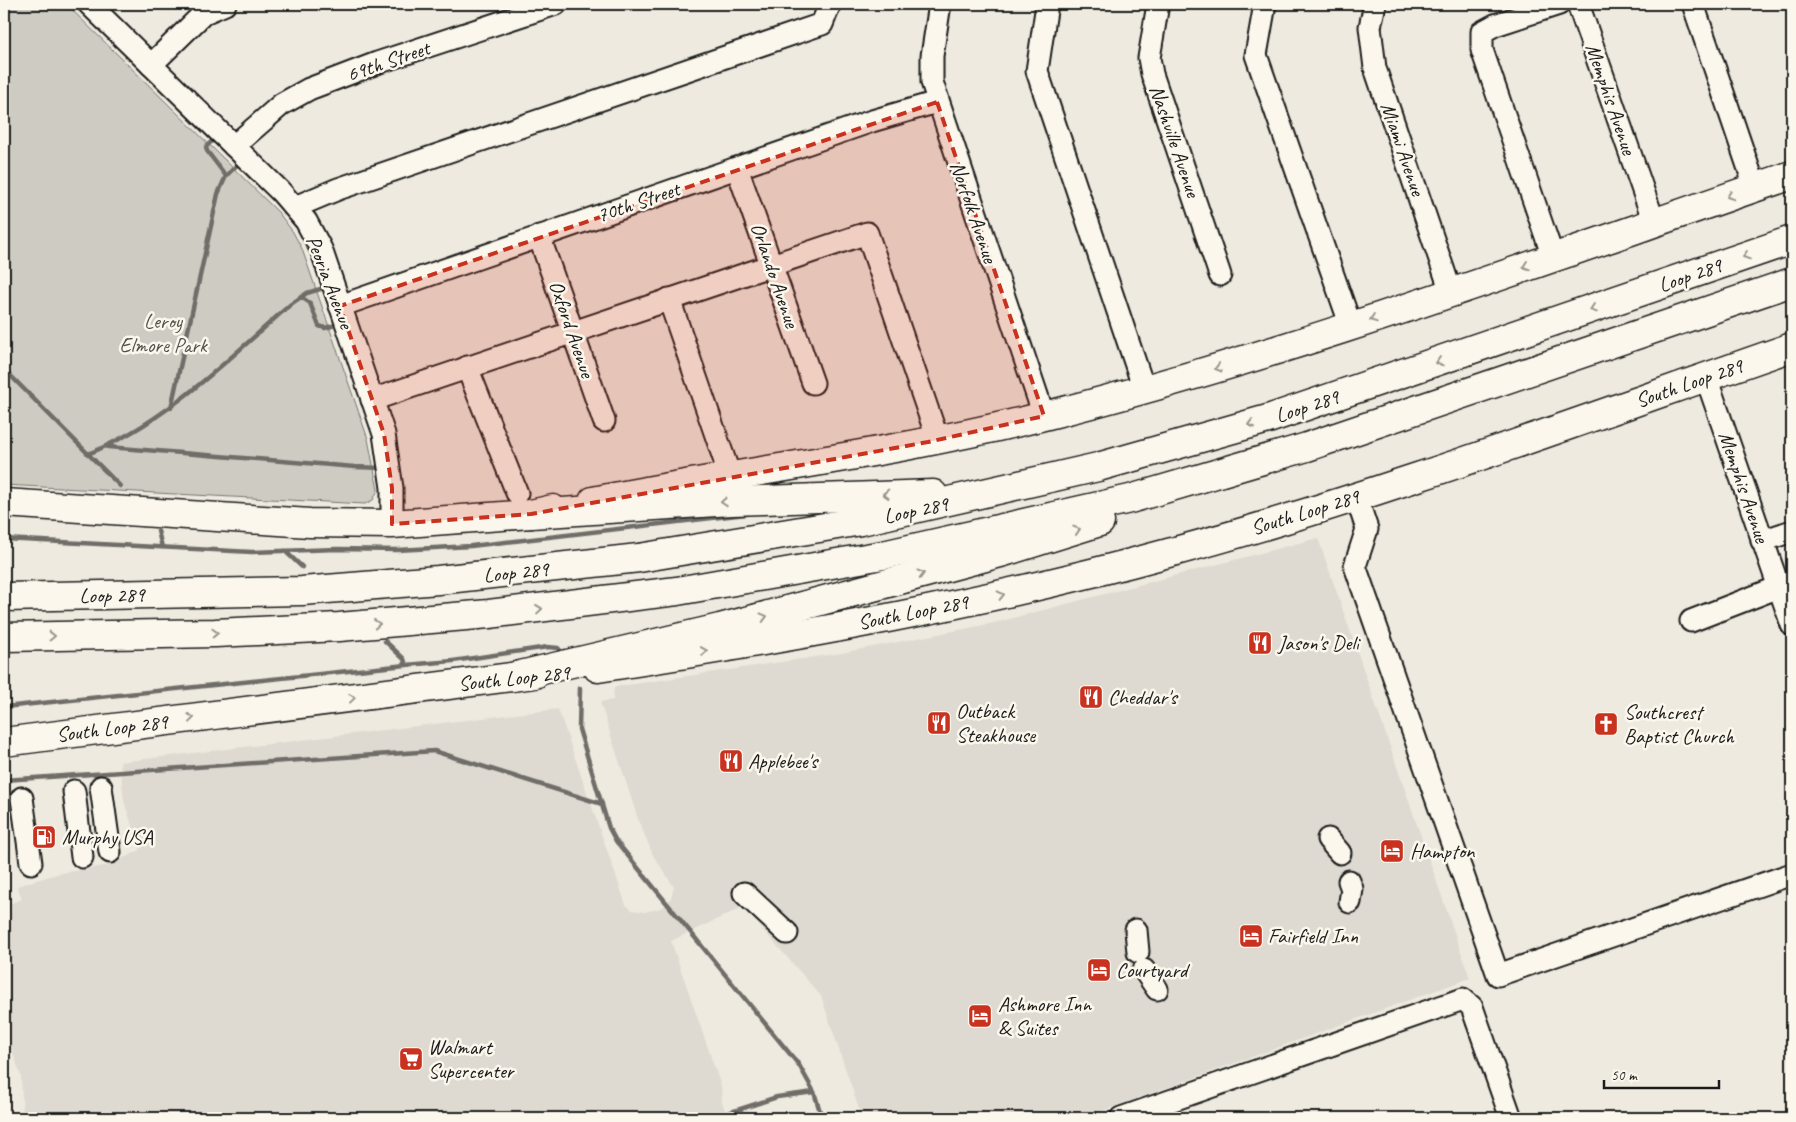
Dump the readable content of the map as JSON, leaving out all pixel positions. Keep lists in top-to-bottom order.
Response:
{
  "streets": {
    "main road": ["Loop 289", "South Loop 289"],
    "street": [
      "69th Street",
      "Memphis Avenue",
      "Nashville Avenue",
      "Miami Avenue",
      "70th Street",
      "Norfolk Avenue",
      "Orlando Avenue",
      "Peoria Avenue",
      "Oxford Avenue"
    ]
  },
  "crossings": [
    ["69th Street", "Peoria Avenue"],
    ["Memphis Avenue", "South Loop 289"],
    ["70th Street", "Norfolk Avenue"],
    ["70th Street", "Orlando Avenue"],
    ["70th Street", "Peoria Avenue"],
    ["70th Street", "Oxford Avenue"]
  ],
  "parks": ["Leroy Elmore Park"],
  "places": {
    "restaurant": [
      "Jason's Deli",
      "Cheddar's",
      "Outback Steakhouse",
      "Applebee's"
    ],
    "church": ["Southcrest Baptist Church"],
    "fuel station": ["Murphy USA"],
    "hotel": [
      "Hampton",
      "Fairfield Inn",
      "Courtyard",
      "Ashmore Inn & Suites"
    ],
    "supermarket": ["Walmart Supercenter"]
  },
  "scale_bar": "50 m"
}
